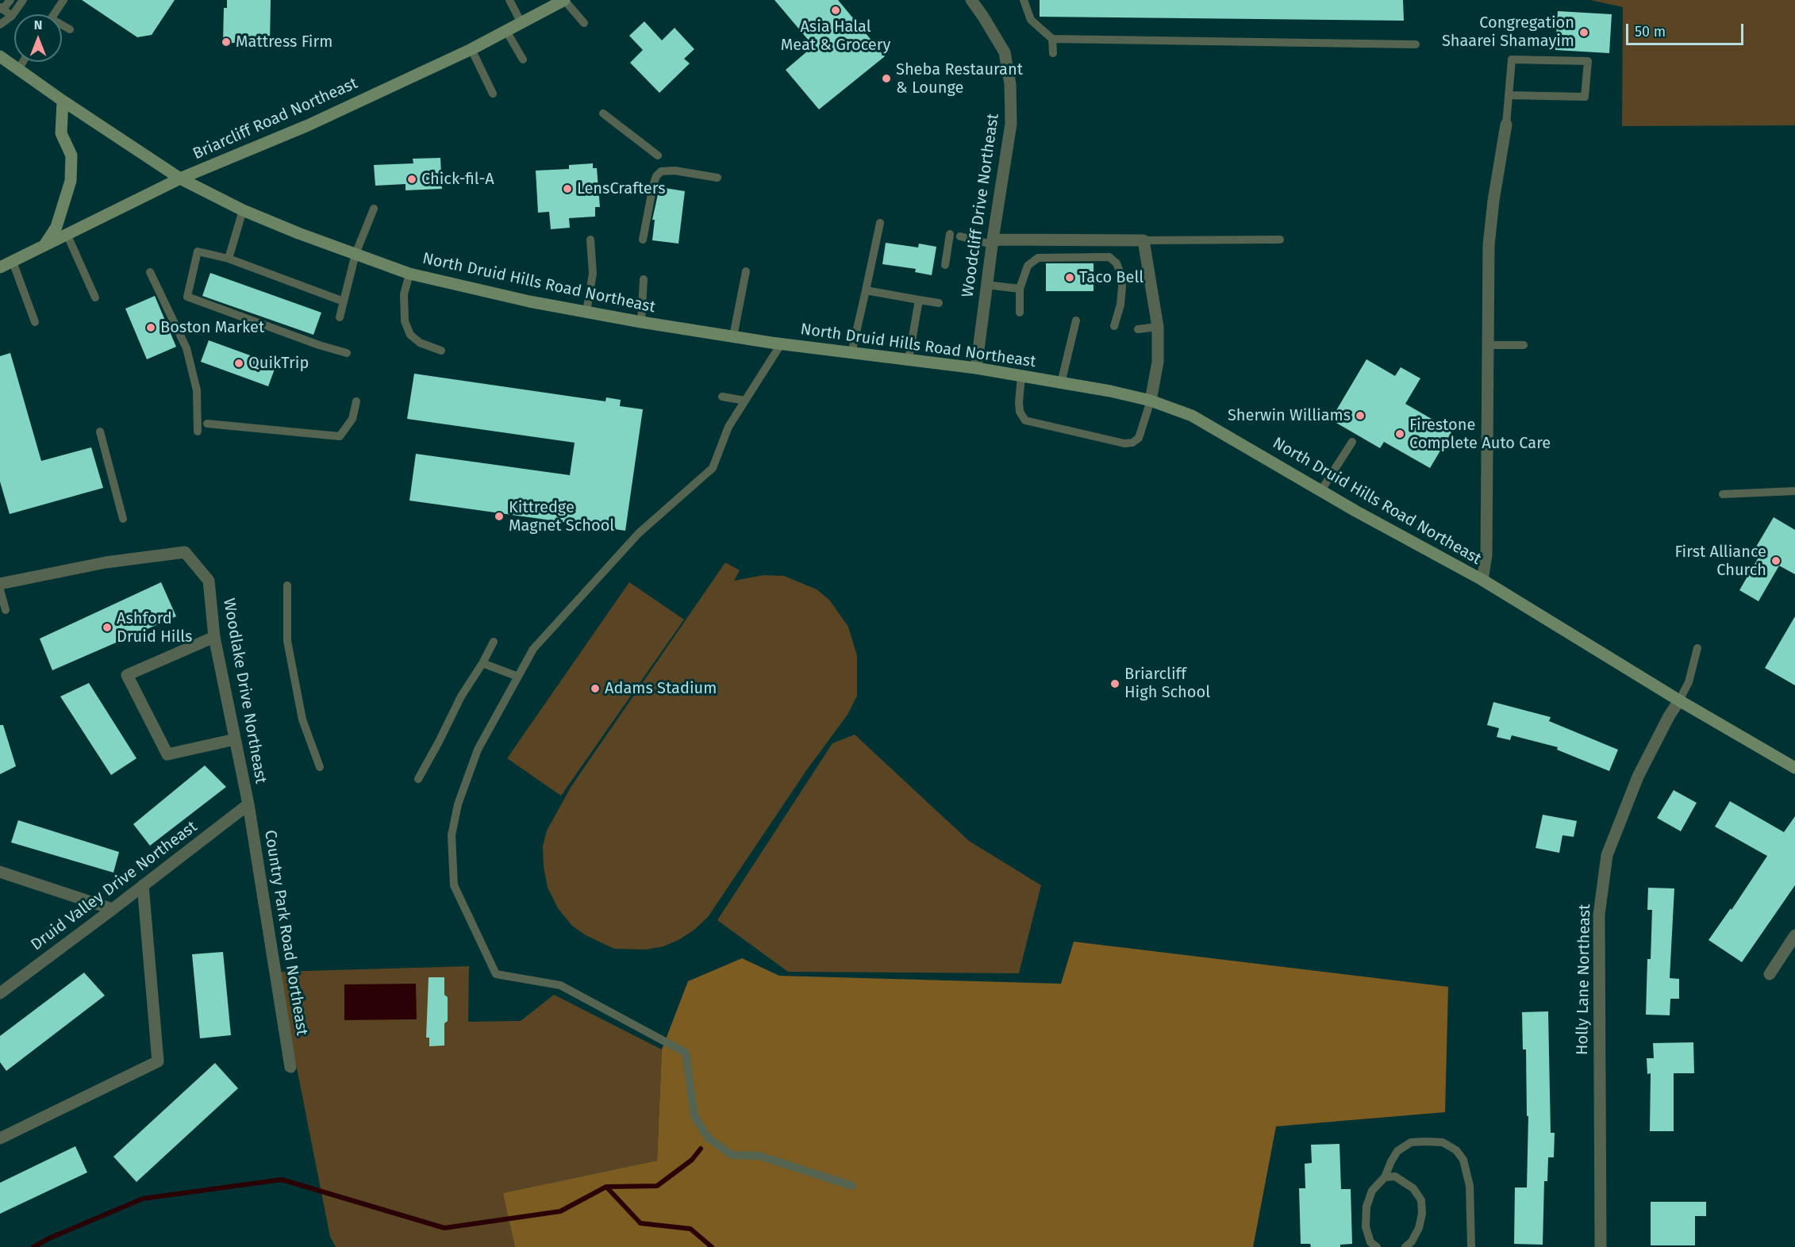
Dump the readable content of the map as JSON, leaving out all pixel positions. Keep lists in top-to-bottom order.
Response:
{
  "streets": {
    "main road": ["Briarcliff Road Northeast", "North Druid Hills Road Northeast"],
    "street": [
      "Woodcliff Drive Northeast",
      "Woodlake Drive Northeast",
      "Druid Valley Drive Northeast",
      "Country Park Road Northeast",
      "Holly Lane Northeast"
    ]
  },
  "crossings": [
    ["Briarcliff Road Northeast", "North Druid Hills Road Northeast"],
    ["Woodcliff Drive Northeast", "North Druid Hills Road Northeast"],
    ["North Druid Hills Road Northeast", "Holly Lane Northeast"],
    ["Woodlake Drive Northeast", "Druid Valley Drive Northeast"],
    ["Woodlake Drive Northeast", "Country Park Road Northeast"],
    ["Druid Valley Drive Northeast", "Country Park Road Northeast"]
  ],
  "places": [
    "Asia Halal Meat & Grocery",
    "Congregation Shaarei Shamayim",
    "Mattress Firm",
    "Sheba Restaurant & Lounge",
    "Chick-fil-A",
    "LensCrafters",
    "Taco Bell",
    "Boston Market",
    "QuikTrip",
    "Sherwin Williams",
    "Firestone Complete Auto Care",
    "Kittredge Magnet School",
    "First Alliance Church",
    "Ashford Druid Hills",
    "Briarcliff High School",
    "Adams Stadium"
  ],
  "scale_bar": "50 m",
  "north": "top"
}
